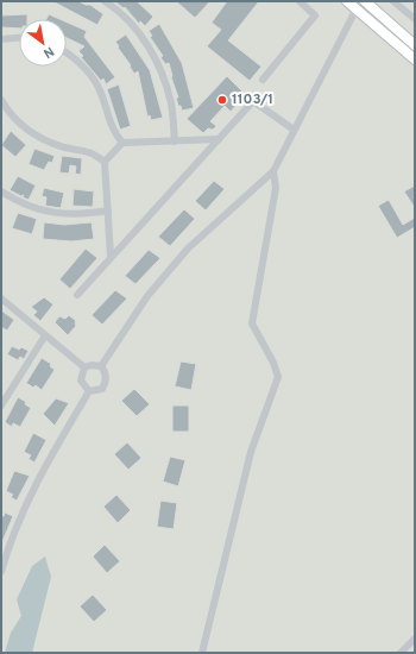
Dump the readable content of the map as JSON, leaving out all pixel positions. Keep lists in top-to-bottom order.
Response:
{
  "places": ["1103/1"],
  "north": "bottom right"
}
